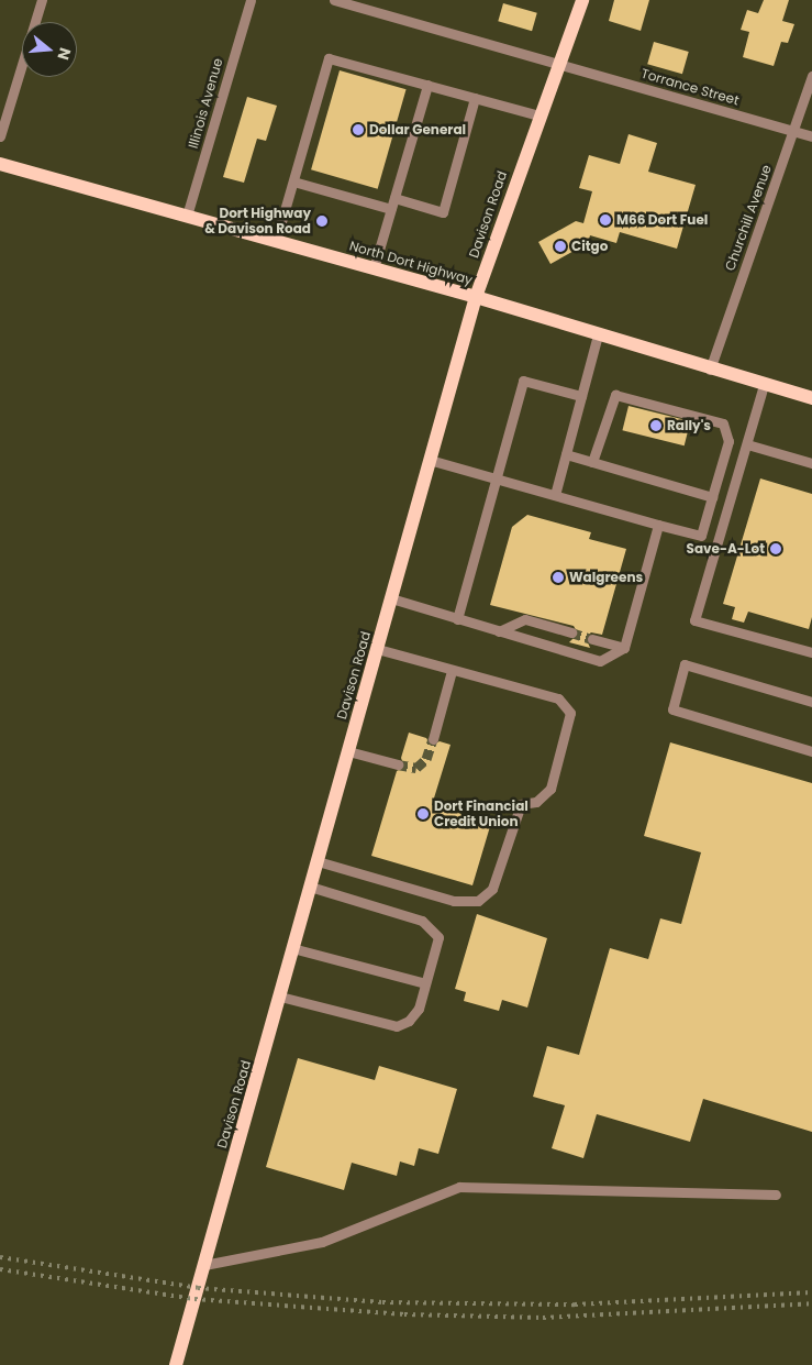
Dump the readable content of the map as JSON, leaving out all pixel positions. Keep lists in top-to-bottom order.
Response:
{
  "streets": {
    "main road": ["Davison Road", "North Dort Highway"],
    "street": ["Torrance Street", "Illinois Avenue", "Churchill Avenue"]
  },
  "crossings": [
    ["Torrance Street", "Davison Road"],
    ["Torrance Street", "Churchill Avenue"],
    ["Illinois Avenue", "North Dort Highway"],
    ["Davison Road", "North Dort Highway"],
    ["Churchill Avenue", "North Dort Highway"]
  ],
  "places": [
    "Dollar General",
    "M66 Dort Fuel",
    "Dort Highway & Davison Road",
    "Citgo",
    "Rally's",
    "Save-A-Lot",
    "Walgreens",
    "Dort Financial Credit Union"
  ],
  "north": "right"
}
